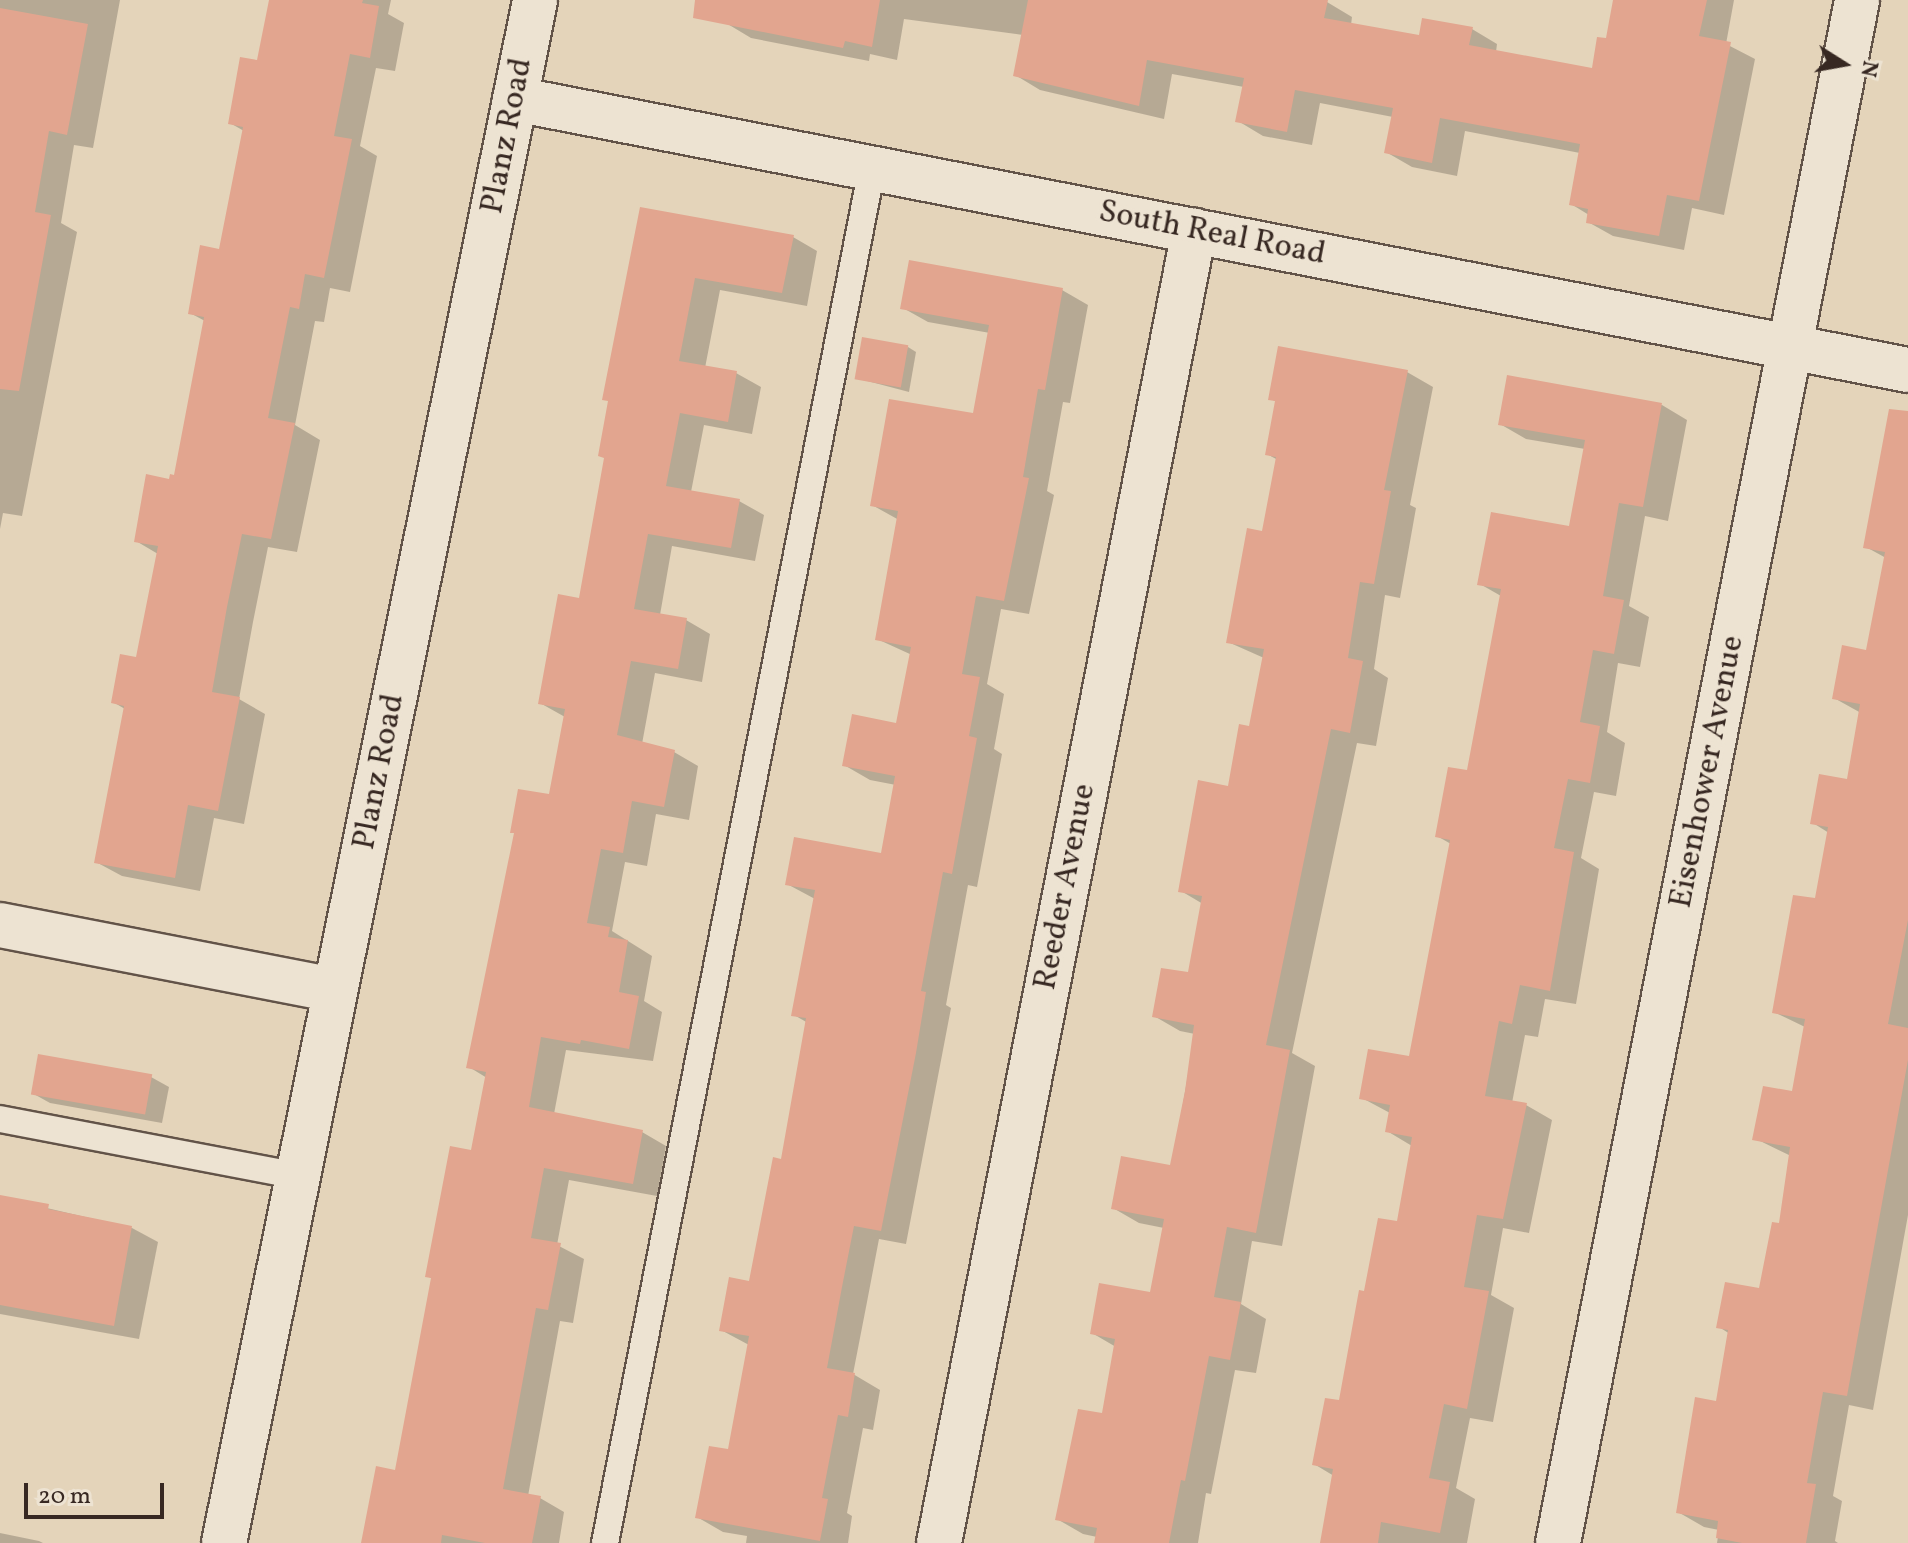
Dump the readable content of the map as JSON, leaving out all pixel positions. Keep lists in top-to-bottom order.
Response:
{
  "streets": {
    "street": [
      "Planz Road",
      "South Real Road",
      "Eisenhower Avenue",
      "Reeder Avenue"
    ]
  },
  "crossings": [
    ["Planz Road", "South Real Road"],
    ["South Real Road", "Eisenhower Avenue"],
    ["South Real Road", "Reeder Avenue"]
  ],
  "scale_bar": "20 m",
  "north": "right"
}
